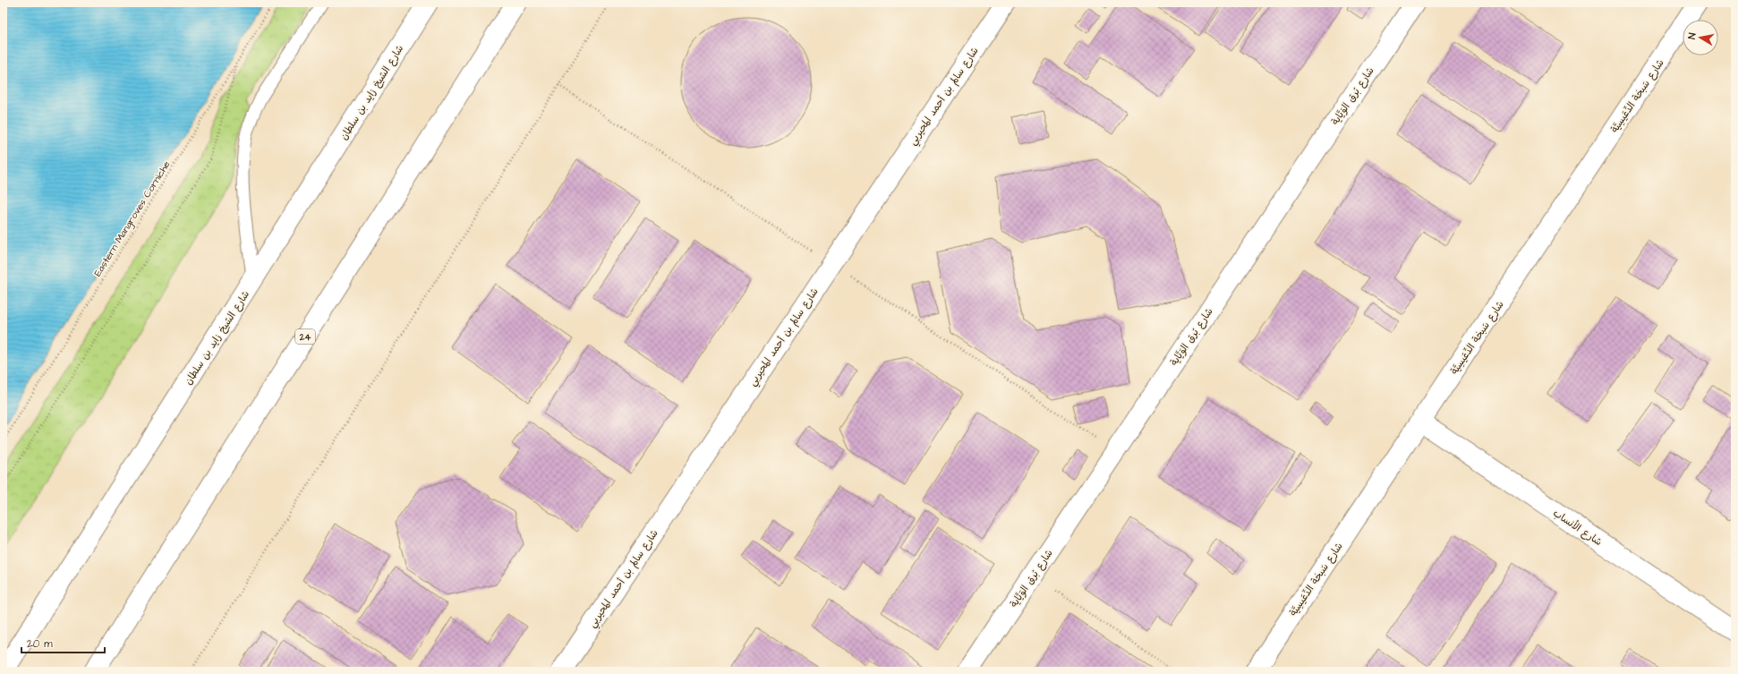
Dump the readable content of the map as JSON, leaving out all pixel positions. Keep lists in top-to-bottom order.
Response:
{
  "streets": {
    "main road": [
      "شارع الشيخ زايد بن سلطان",
      "شارع سالم بن أحمد المحيربي",
      "شارع بُرق الوَيَّاية",
      "شارع سَبخة الدِّعَيسِيَّة",
      "24",
      "شارع الأنساب"
    ],
    "path": ["Eastern Mangroves Corniche"]
  },
  "crossings": [
    ["شارع سَبخة الدِّعَيسِيَّة", "شارع الأنساب"]
  ],
  "scale_bar": "20 m",
  "north": "left"
}
